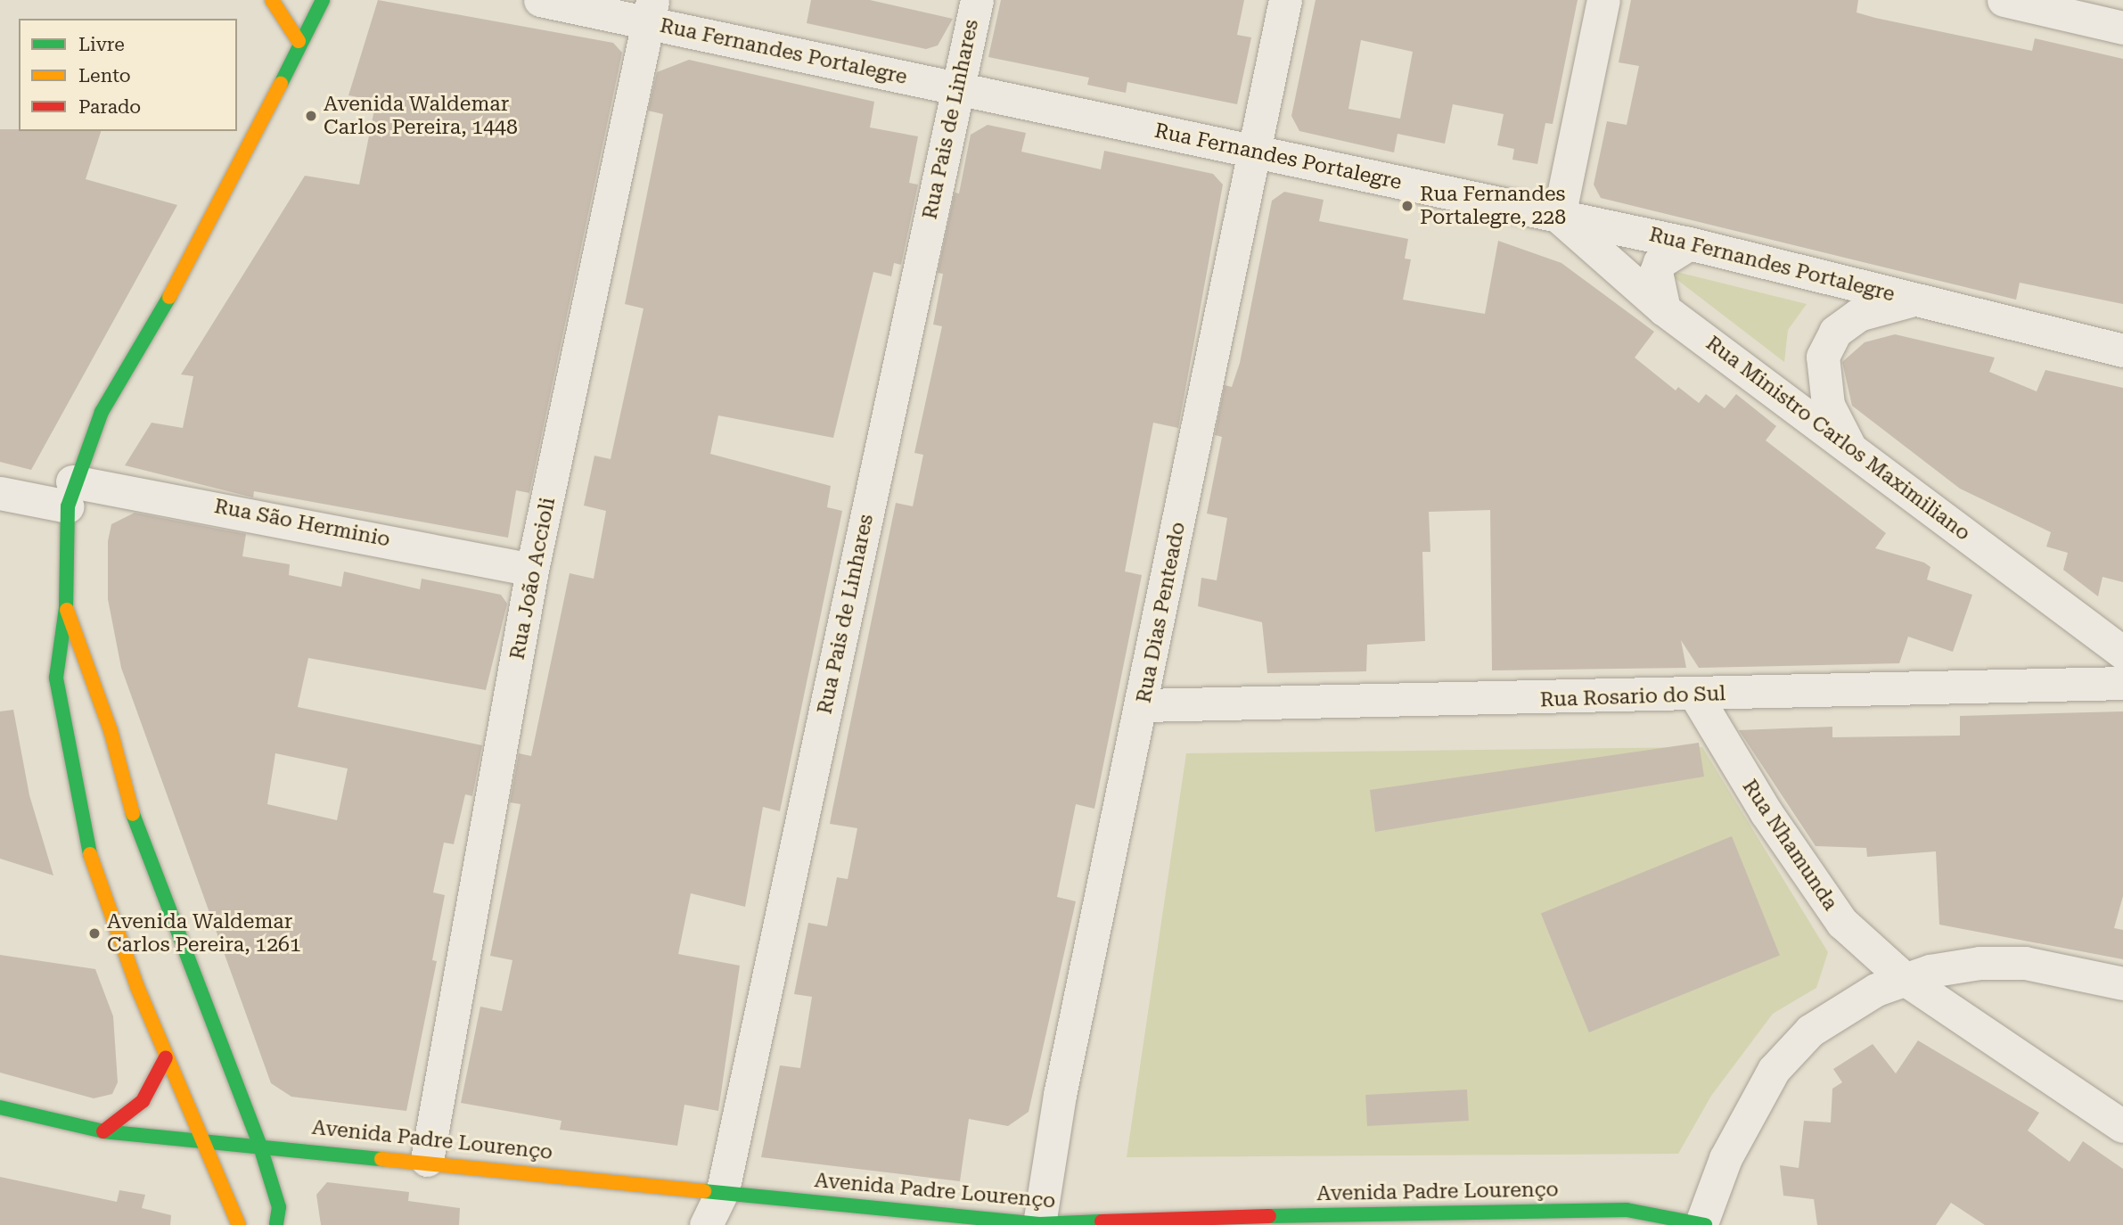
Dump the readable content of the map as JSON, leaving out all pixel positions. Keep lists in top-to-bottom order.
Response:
{
  "streets": {
    "street": [
      "Rua Fernandes Portalegre",
      "Rua Pais de Linhares",
      "Rua Ministro Carlos Maximiliano",
      "Rua São Herminio",
      "Rua João Accioli",
      "Rua Dias Penteado",
      "Rua Rosario do Sul",
      "Rua Nhamunda",
      "Avenida Padre Lourenço"
    ]
  },
  "crossings": [
    ["Rua Fernandes Portalegre", "Rua Pais de Linhares"],
    ["Rua Fernandes Portalegre", "Rua Ministro Carlos Maximiliano"],
    ["Rua Fernandes Portalegre", "Rua João Accioli"],
    ["Rua Fernandes Portalegre", "Rua Dias Penteado"],
    ["Rua Pais de Linhares", "Avenida Padre Lourenço"],
    ["Rua São Herminio", "Rua João Accioli"],
    ["Rua João Accioli", "Avenida Padre Lourenço"],
    ["Rua Dias Penteado", "Rua Rosario do Sul"],
    ["Rua Dias Penteado", "Avenida Padre Lourenço"],
    ["Rua Rosario do Sul", "Rua Nhamunda"]
  ],
  "places": ["Avenida Waldemar Carlos Pereira, 1448", "Rua Fernandes Portalegre, 228", "Avenida Waldemar Carlos Pereira, 1261"],
  "legend": ["Livre", "Lento", "Parado"]
}
